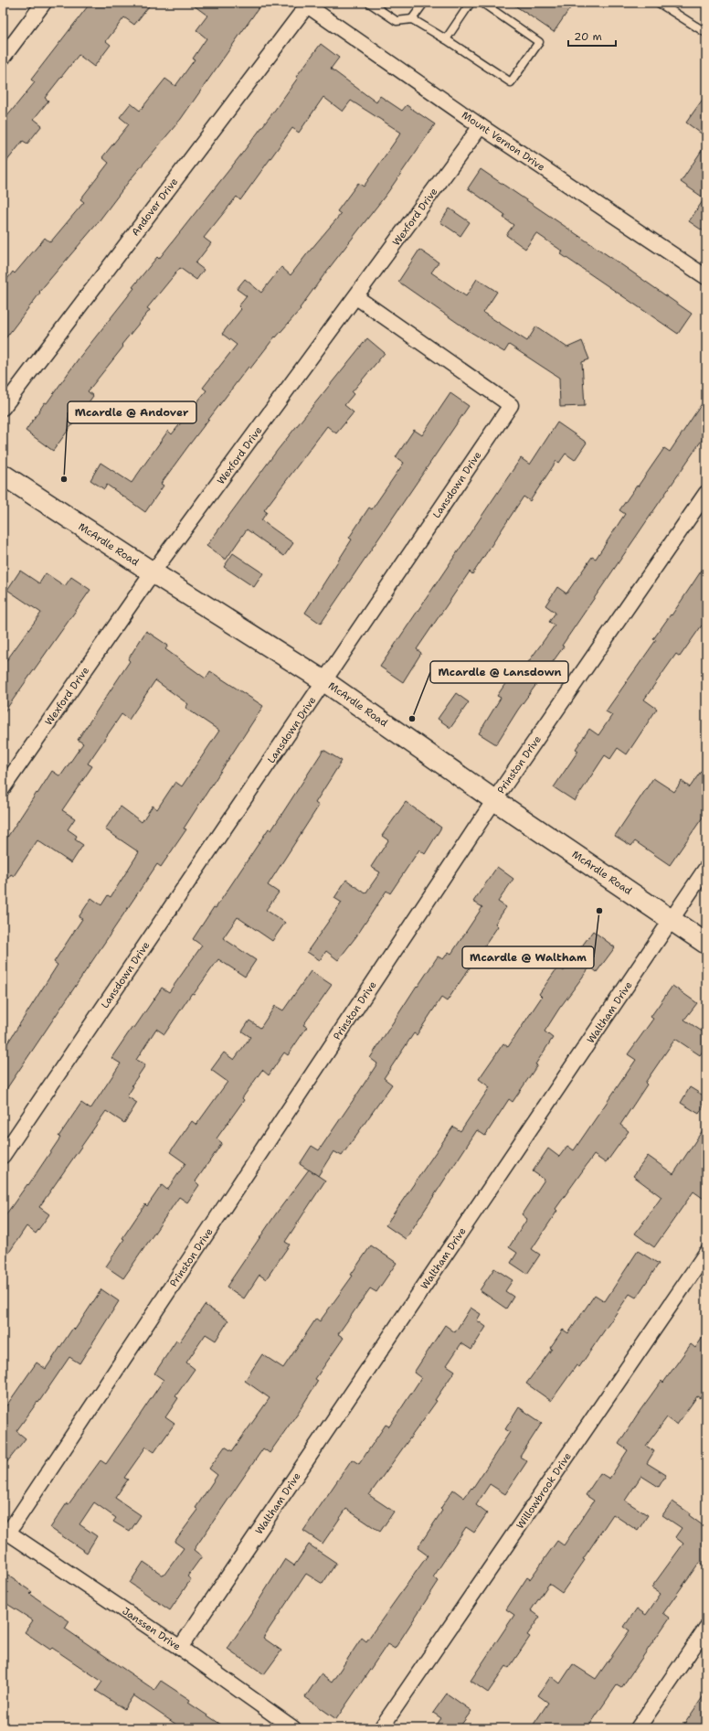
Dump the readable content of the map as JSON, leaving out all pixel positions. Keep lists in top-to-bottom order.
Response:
{
  "streets": {
    "main road": ["McArdle Road"],
    "street": [
      "Mount Vernon Drive",
      "Andover Drive",
      "Wexford Drive",
      "Lansdown Drive",
      "Prinston Drive",
      "Waltham Drive",
      "Willowbrook Drive",
      "Janssen Drive"
    ]
  },
  "crossings": [
    ["Mount Vernon Drive", "Andover Drive"],
    ["Mount Vernon Drive", "Wexford Drive"],
    ["Wexford Drive", "Lansdown Drive"],
    ["Wexford Drive", "McArdle Road"],
    ["Lansdown Drive", "McArdle Road"],
    ["McArdle Road", "Prinston Drive"],
    ["McArdle Road", "Waltham Drive"],
    ["Prinston Drive", "Janssen Drive"],
    ["Waltham Drive", "Janssen Drive"]
  ],
  "places": ["Mcardle @ Andover", "Mcardle @ Lansdown", "Mcardle @ Waltham"],
  "scale_bar": "20 m"
}
